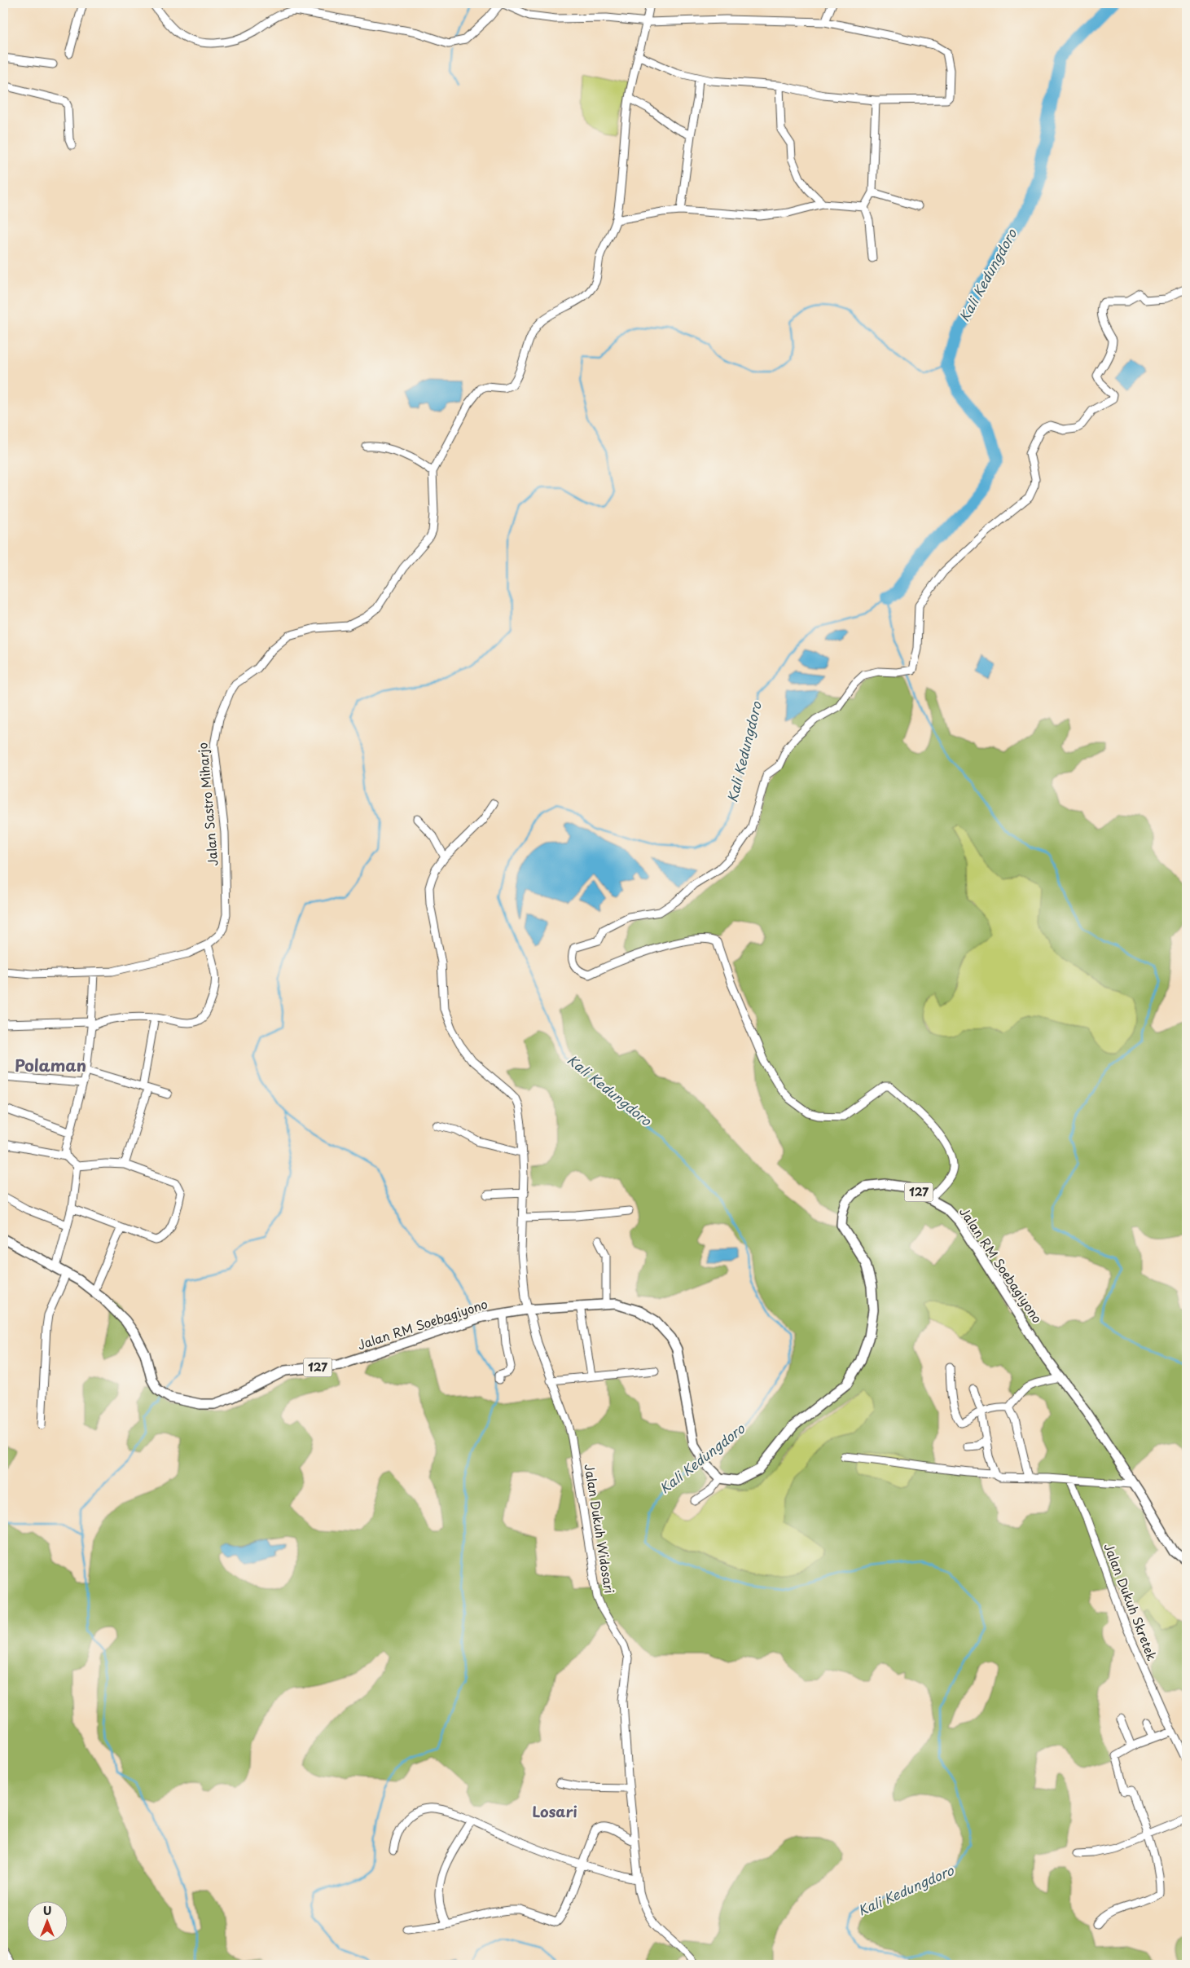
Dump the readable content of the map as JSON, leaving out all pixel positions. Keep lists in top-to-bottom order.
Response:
{
  "streets": {
    "main road": ["127", "Jalan RM Soebagiyono"],
    "street": ["Jalan Sastro Miharjo", "Jalan Dukuh Widosari", "Jalan Dukuh Skretek"]
  },
  "crossings": [
    ["Jalan RM Soebagiyono", "Jalan Dukuh Widosari"]
  ],
  "districts": ["Polaman", "Losari"],
  "water": ["Kali Kedungdoro"],
  "north": "top"
}
